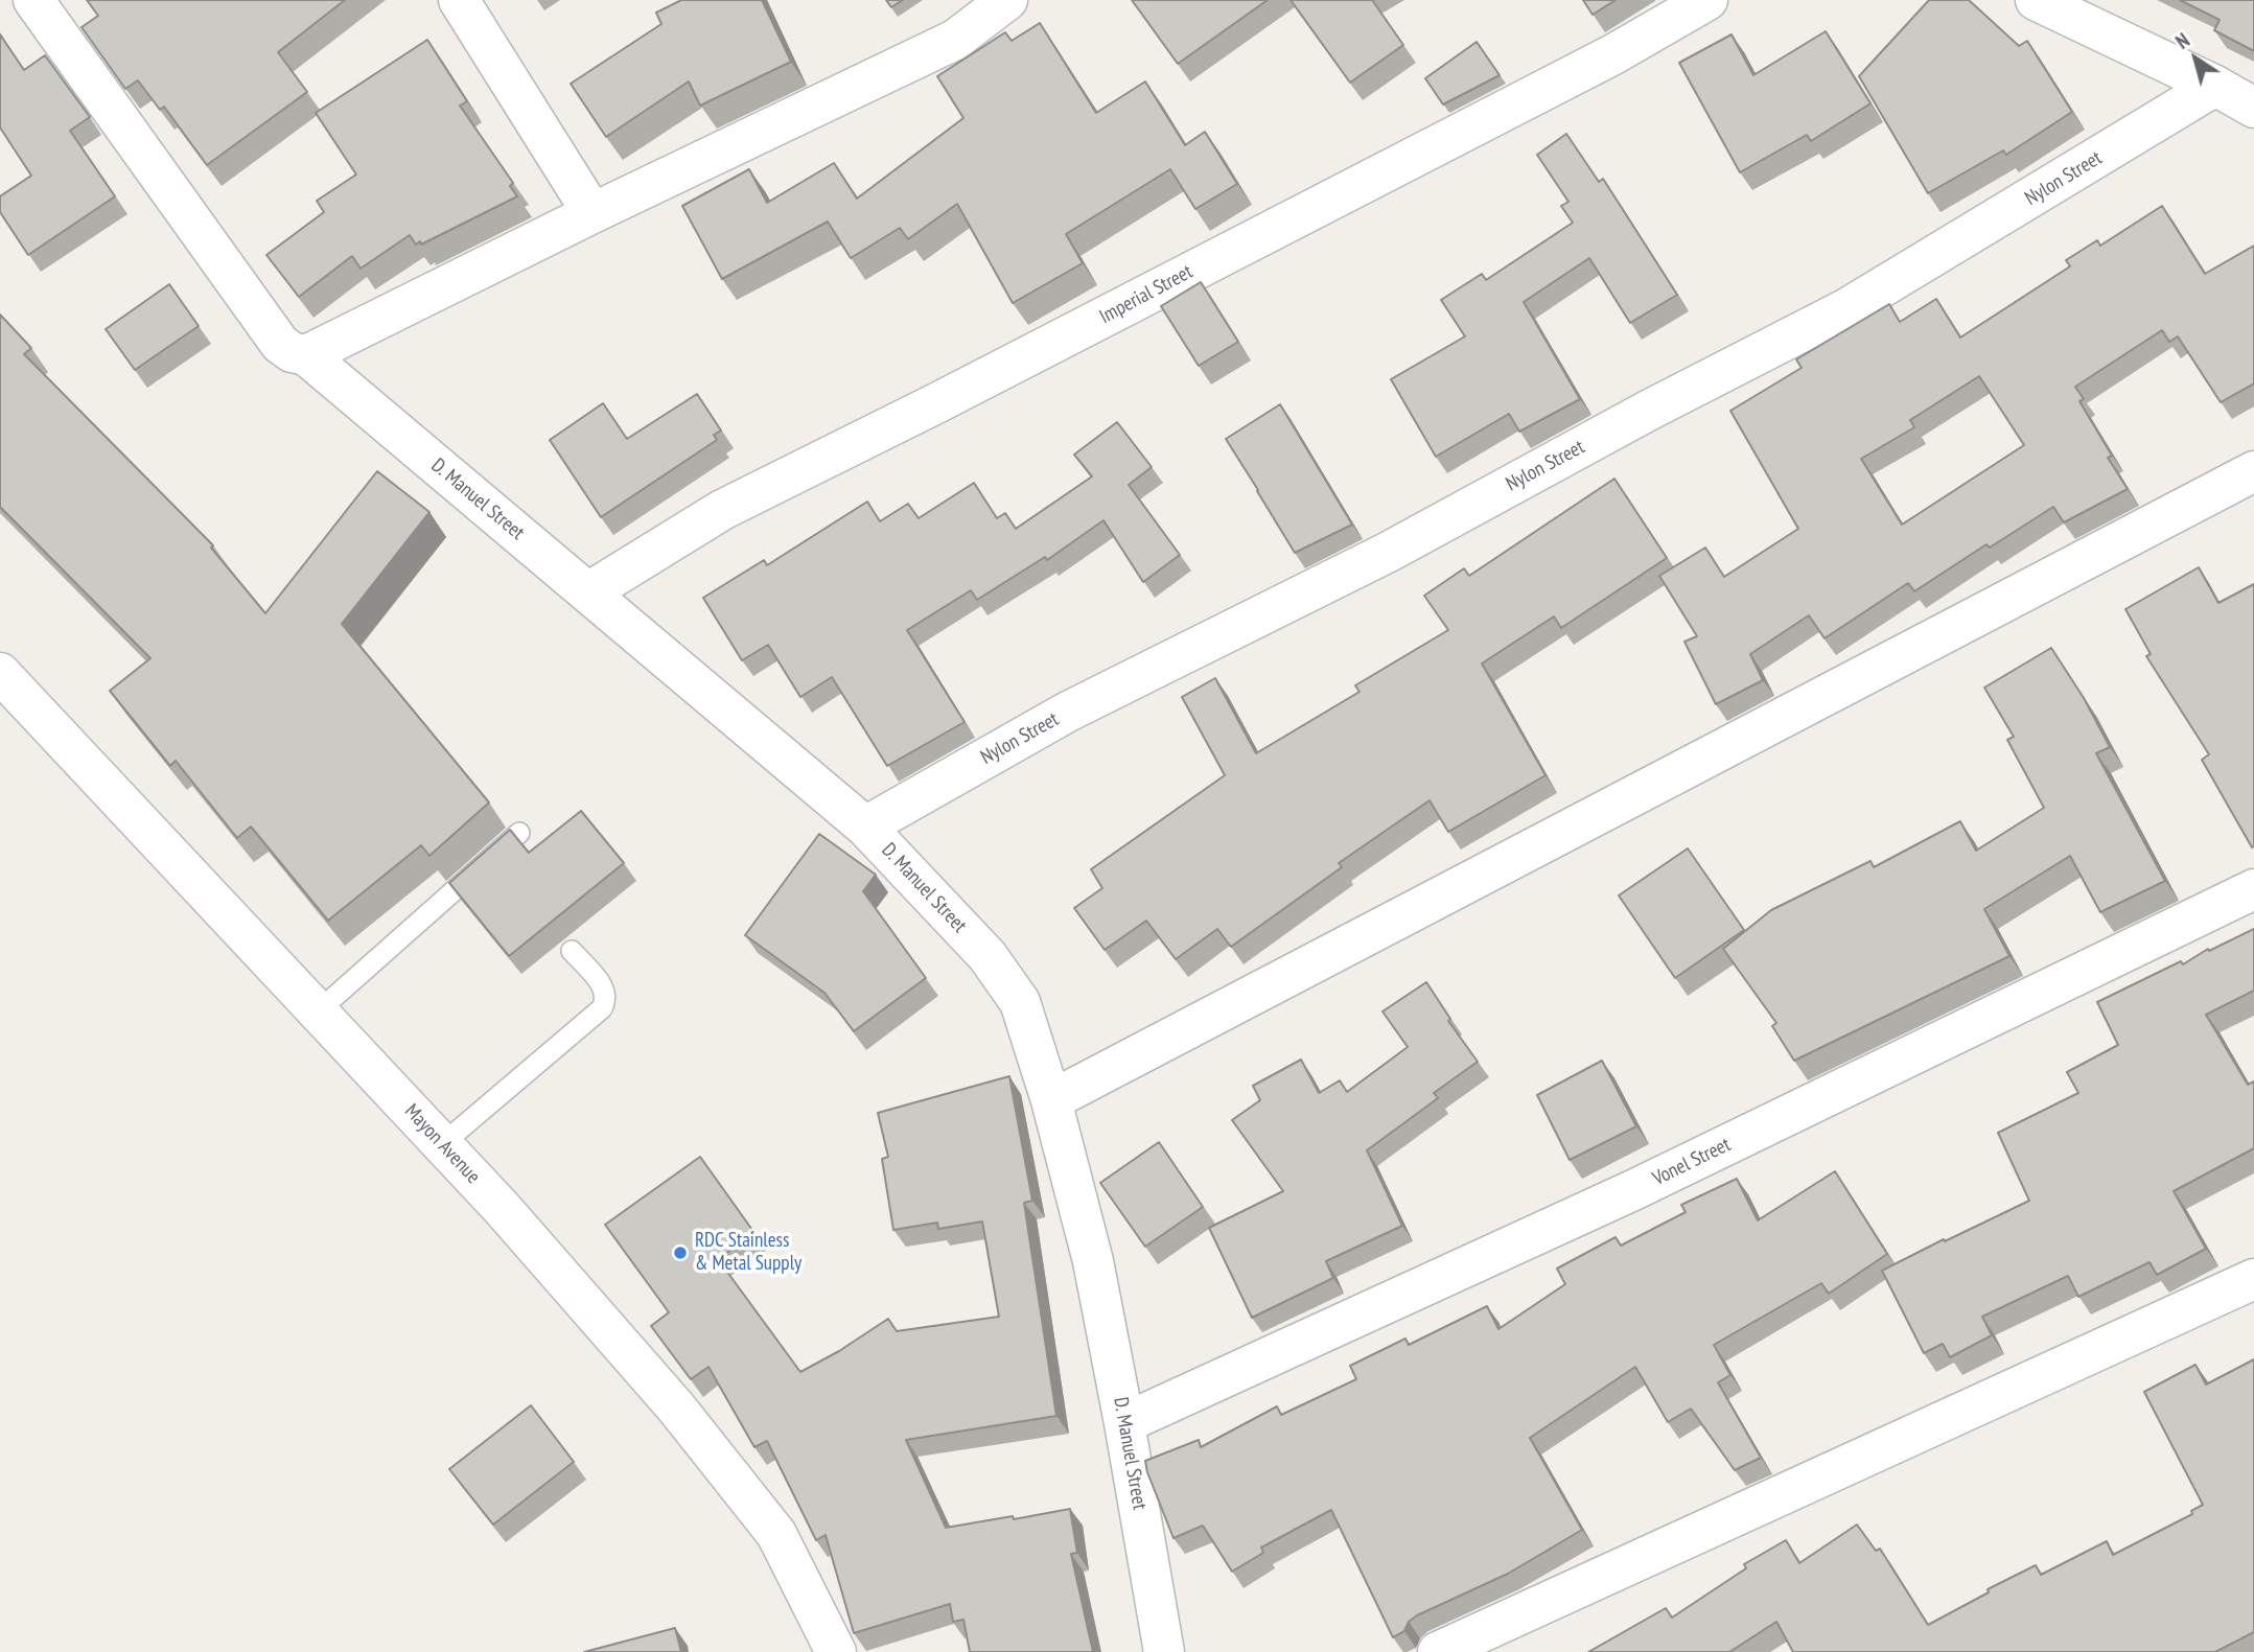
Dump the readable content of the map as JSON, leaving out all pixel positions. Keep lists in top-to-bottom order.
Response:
{
  "streets": {
    "street": [
      "Nylon Street",
      "Imperial Street",
      "D. Manuel Street",
      "Mayon Avenue",
      "Vonel Street"
    ]
  },
  "crossings": [
    ["Nylon Street", "D. Manuel Street"],
    ["Imperial Street", "D. Manuel Street"],
    ["D. Manuel Street", "Vonel Street"]
  ],
  "places": ["RDC Stainless & Metal Supply"],
  "north": "top left"
}
